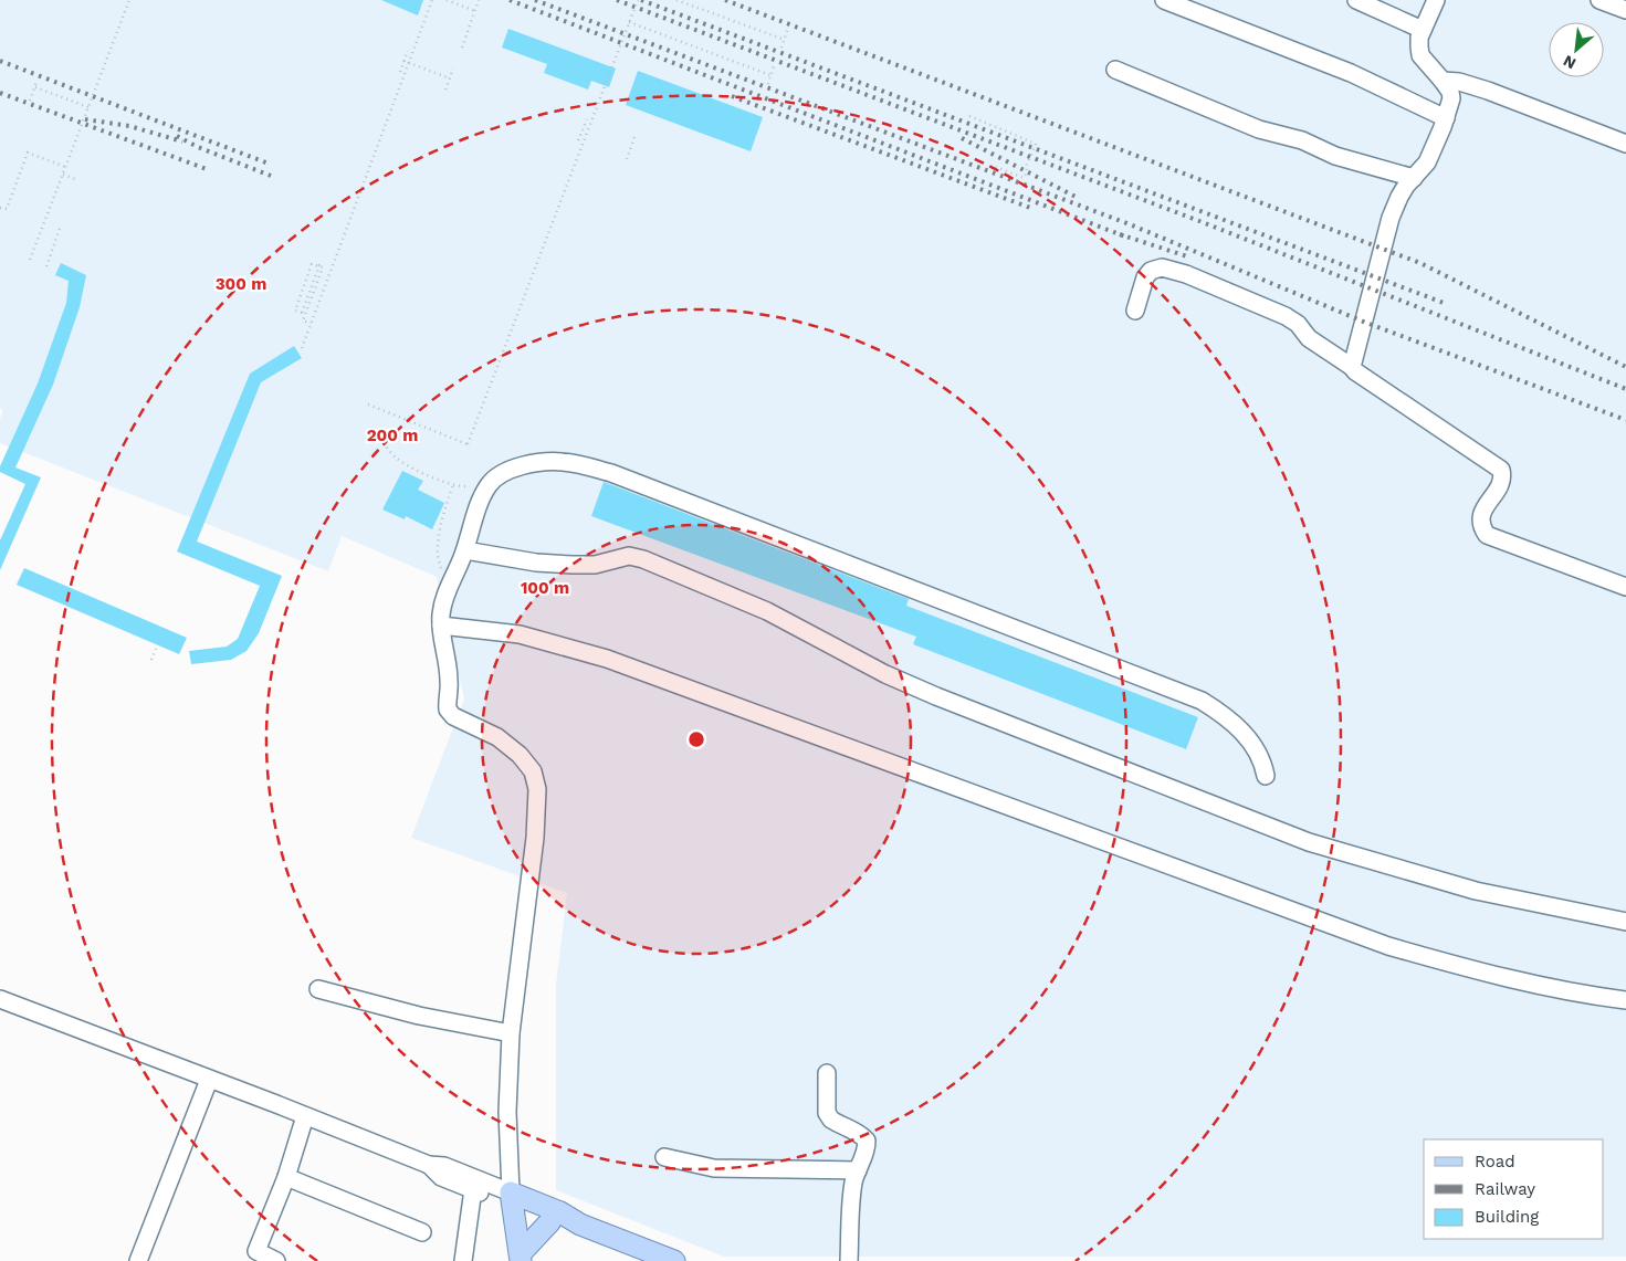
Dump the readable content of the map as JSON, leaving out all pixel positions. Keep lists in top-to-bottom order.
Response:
{
  "legend": ["Road", "Railway", "Building"],
  "north": "bottom left",
  "rings": ["300 m", "200 m", "100 m"]
}
